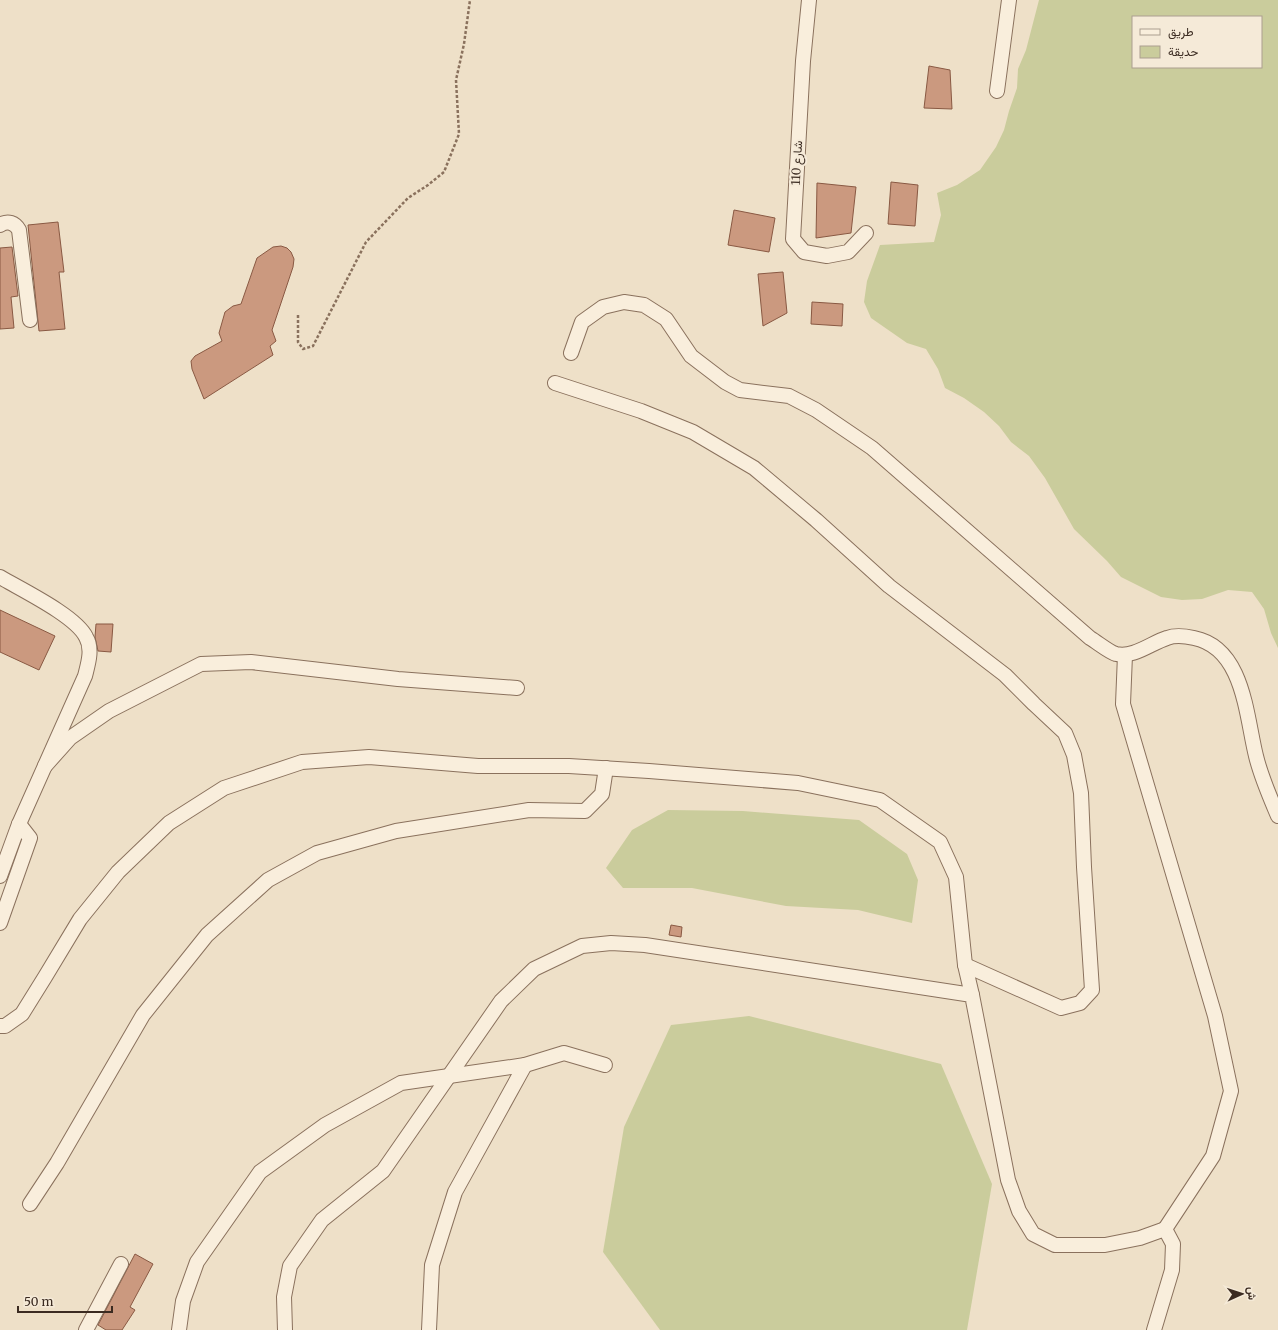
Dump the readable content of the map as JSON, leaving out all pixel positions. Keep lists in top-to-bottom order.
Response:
{
  "streets": {
    "street": ["شارع 110"]
  },
  "legend": ["طريق", "حديقة"],
  "scale_bar": "50 m",
  "north": "right"
}
